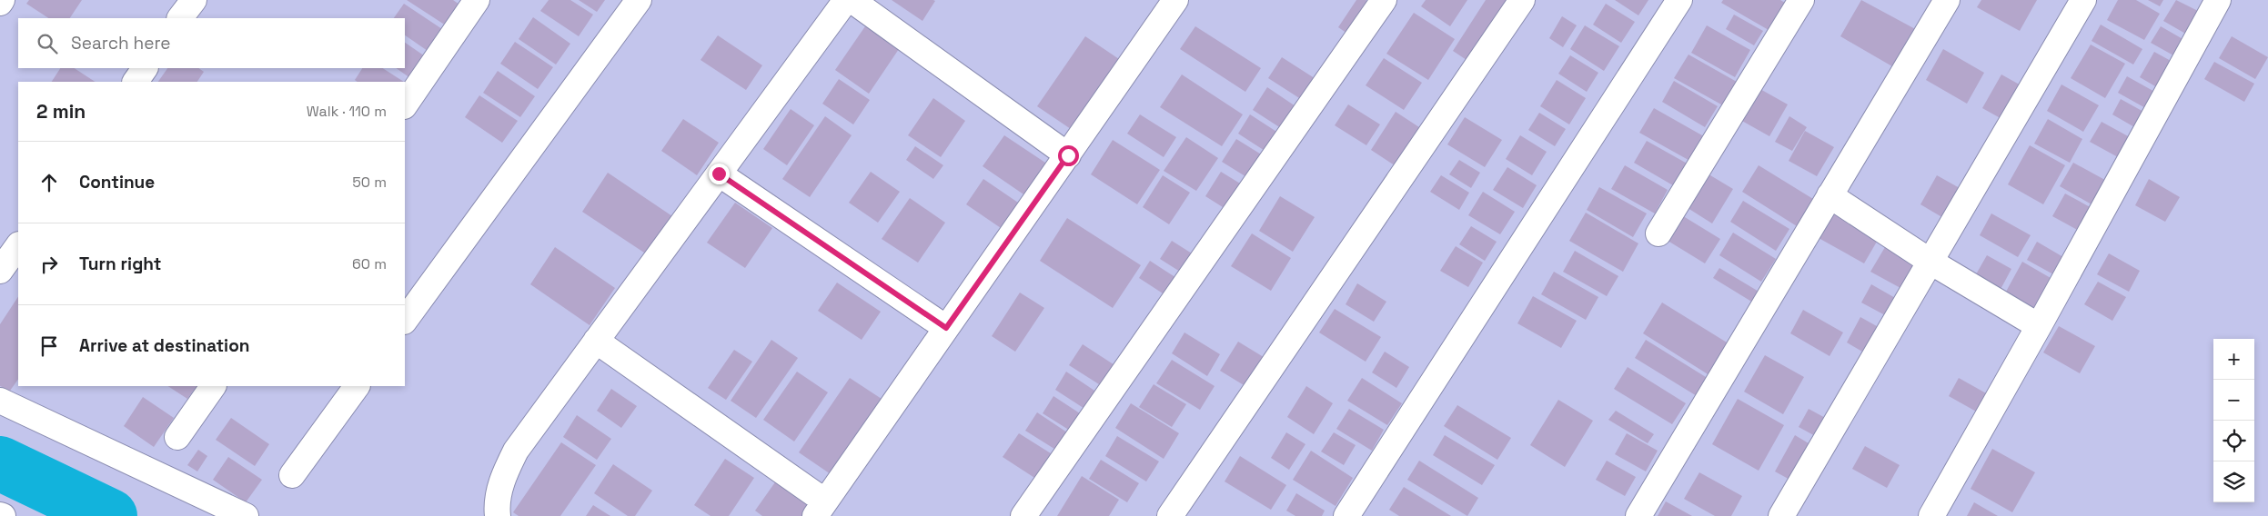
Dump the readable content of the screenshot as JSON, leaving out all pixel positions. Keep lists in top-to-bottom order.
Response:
{
  "page": {
    "search": "Search here",
    "heading": ["2 min", "Walk · 110 m"],
    "list": [
      ["Continue", "50 m"],
      ["Turn right", "60 m"],
      "Arrive at destination"
    ],
    "map_buttons": ["+", "−"]
  }
}
